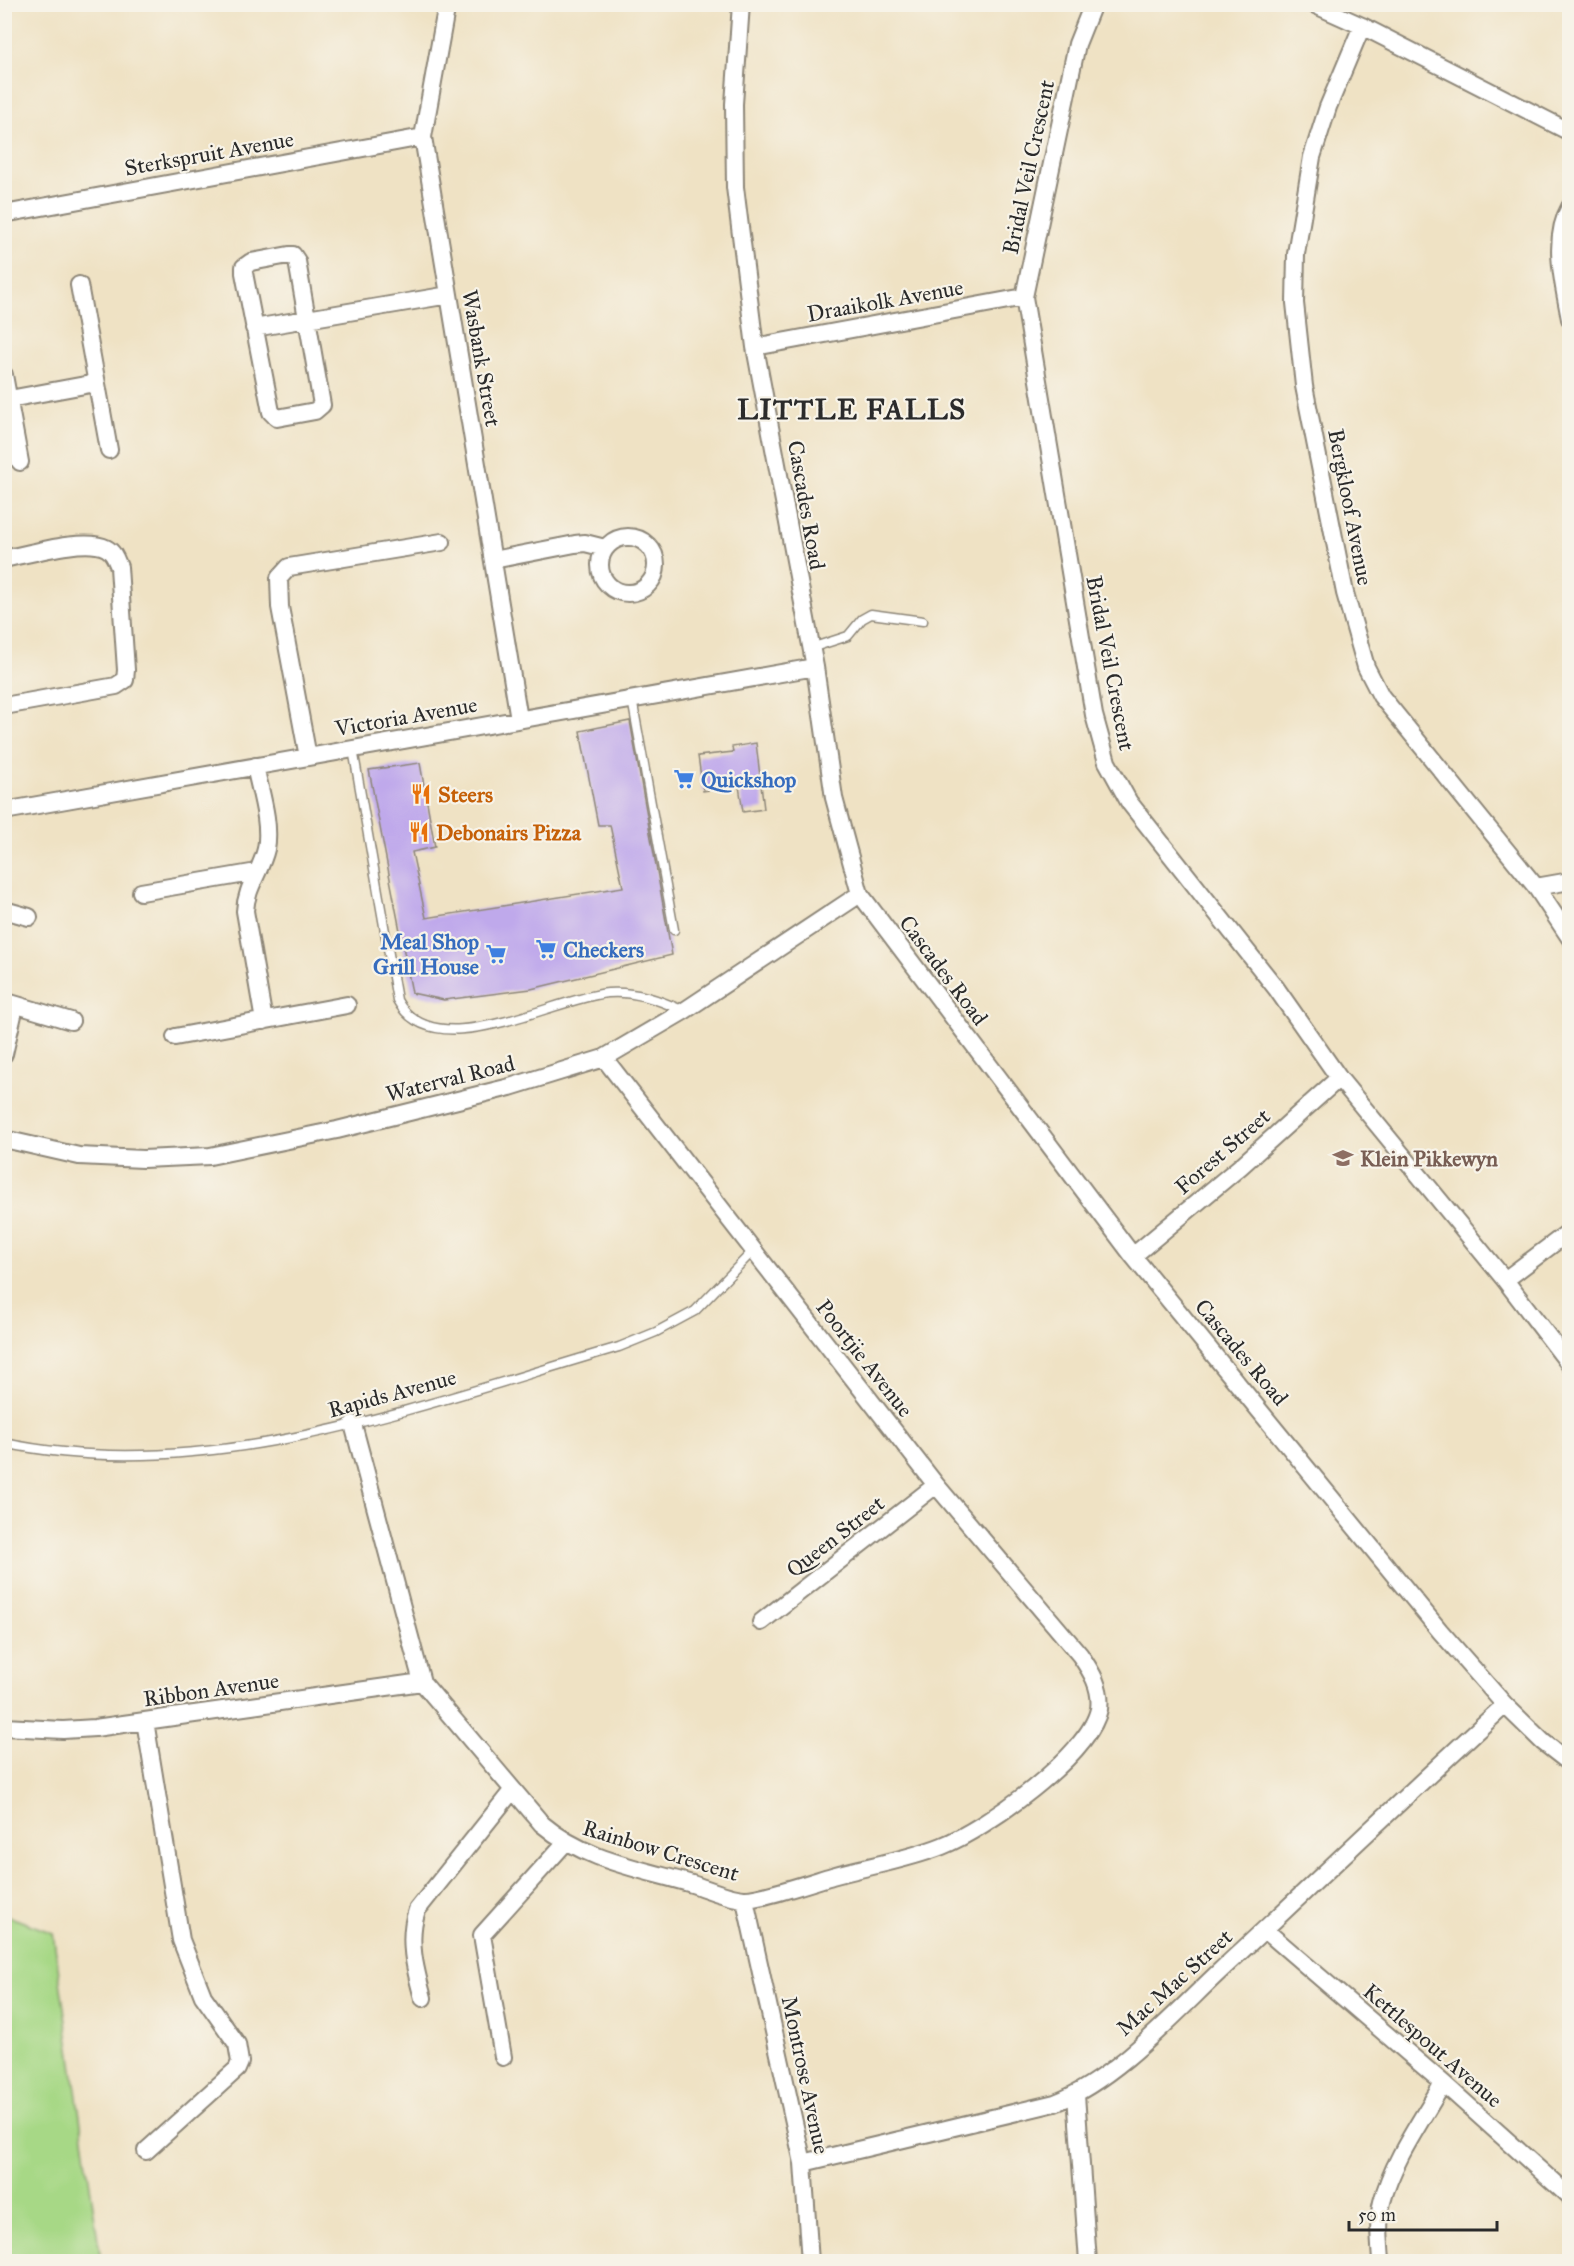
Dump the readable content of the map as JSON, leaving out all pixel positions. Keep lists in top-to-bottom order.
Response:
{
  "streets": {
    "street": [
      "Sterkspruit Avenue",
      "Bridal Veil Crescent",
      "Draaikolk Avenue",
      "Wasbank Street",
      "Cascades Road",
      "Bergkloof Avenue",
      "Victoria Avenue",
      "Waterval Road",
      "Forest Street",
      "Poortjie Avenue",
      "Queen Street",
      "Ribbon Avenue",
      "Rainbow Crescent",
      "Mac Mac Street",
      "Kettlespout Avenue",
      "Montrose Avenue"
    ],
    "lane": ["Rapids Avenue"]
  },
  "crossings": [
    ["Sterkspruit Avenue", "Wasbank Street"],
    ["Bridal Veil Crescent", "Draaikolk Avenue"],
    ["Bridal Veil Crescent", "Forest Street"],
    ["Draaikolk Avenue", "Cascades Road"],
    ["Wasbank Street", "Victoria Avenue"],
    ["Cascades Road", "Victoria Avenue"],
    ["Cascades Road", "Waterval Road"],
    ["Cascades Road", "Forest Street"],
    ["Cascades Road", "Mac Mac Street"],
    ["Waterval Road", "Poortjie Avenue"],
    ["Poortjie Avenue", "Rapids Avenue"],
    ["Poortjie Avenue", "Queen Street"],
    ["Poortjie Avenue", "Rainbow Crescent"],
    ["Rapids Avenue", "Rainbow Crescent"],
    ["Ribbon Avenue", "Rainbow Crescent"],
    ["Rainbow Crescent", "Montrose Avenue"],
    ["Mac Mac Street", "Kettlespout Avenue"],
    ["Mac Mac Street", "Montrose Avenue"]
  ],
  "districts": ["LITTLE FALLS"],
  "places": {
    "supermarket": ["Quickshop", "Checkers", "Meal Shop Grill House"],
    "restaurant": ["Steers", "Debonairs Pizza"],
    "school or university": ["Klein Pikkewyn"]
  },
  "scale_bar": "50 m"
}
